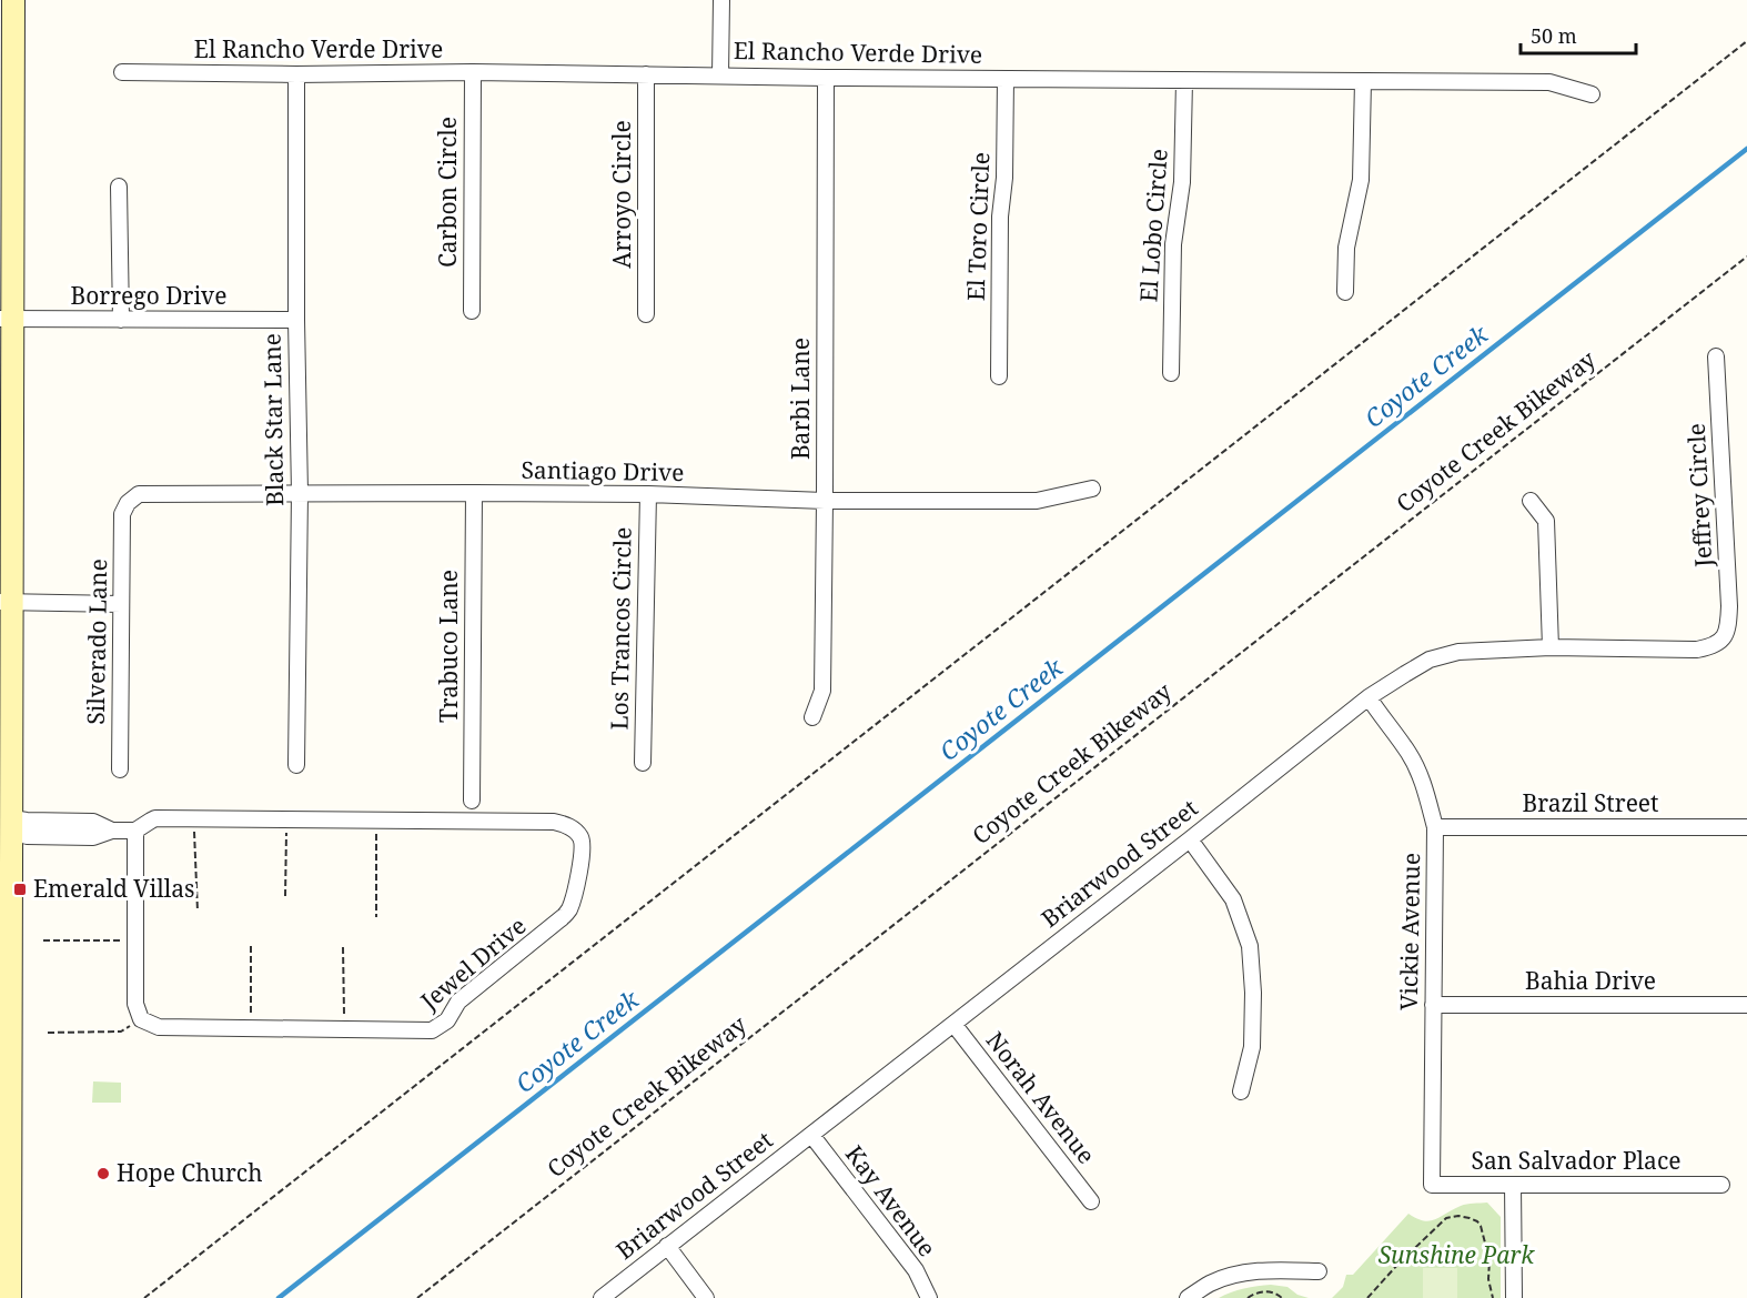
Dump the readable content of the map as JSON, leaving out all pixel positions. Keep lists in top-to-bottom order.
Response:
{
  "streets": {
    "street": [
      "El Rancho Verde Drive",
      "Carbon Circle",
      "Arroyo Circle",
      "El Lobo Circle",
      "El Toro Circle",
      "Borrego Drive",
      "Barbi Lane",
      "Black Star Lane",
      "Santiago Drive",
      "Jeffrey Circle",
      "Los Trancos Circle",
      "Silverado Lane",
      "Trabuco Lane",
      "Brazil Street",
      "Briarwood Street",
      "Vickie Avenue",
      "Jewel Drive",
      "Bahia Drive",
      "Norah Avenue",
      "San Salvador Place",
      "Kay Avenue"
    ],
    "path": ["Coyote Creek Bikeway"]
  },
  "crossings": [
    ["El Rancho Verde Drive", "Carbon Circle"],
    ["El Rancho Verde Drive", "Arroyo Circle"],
    ["El Rancho Verde Drive", "El Lobo Circle"],
    ["El Rancho Verde Drive", "El Toro Circle"],
    ["El Rancho Verde Drive", "Barbi Lane"],
    ["El Rancho Verde Drive", "Black Star Lane"],
    ["Borrego Drive", "Black Star Lane"],
    ["Barbi Lane", "Santiago Drive"],
    ["Black Star Lane", "Santiago Drive"],
    ["Santiago Drive", "Los Trancos Circle"],
    ["Santiago Drive", "Silverado Lane"],
    ["Santiago Drive", "Trabuco Lane"],
    ["Jeffrey Circle", "Briarwood Street"],
    ["Brazil Street", "Vickie Avenue"],
    ["Briarwood Street", "Vickie Avenue"],
    ["Briarwood Street", "Norah Avenue"],
    ["Briarwood Street", "Kay Avenue"],
    ["Vickie Avenue", "Bahia Drive"],
    ["Vickie Avenue", "San Salvador Place"]
  ],
  "water": ["Coyote Creek"],
  "parks": ["Sunshine Park"],
  "places": {
    "transit": ["Emerald Villas"],
    "other": ["Hope Church"]
  },
  "scale_bar": "50 m"
}
